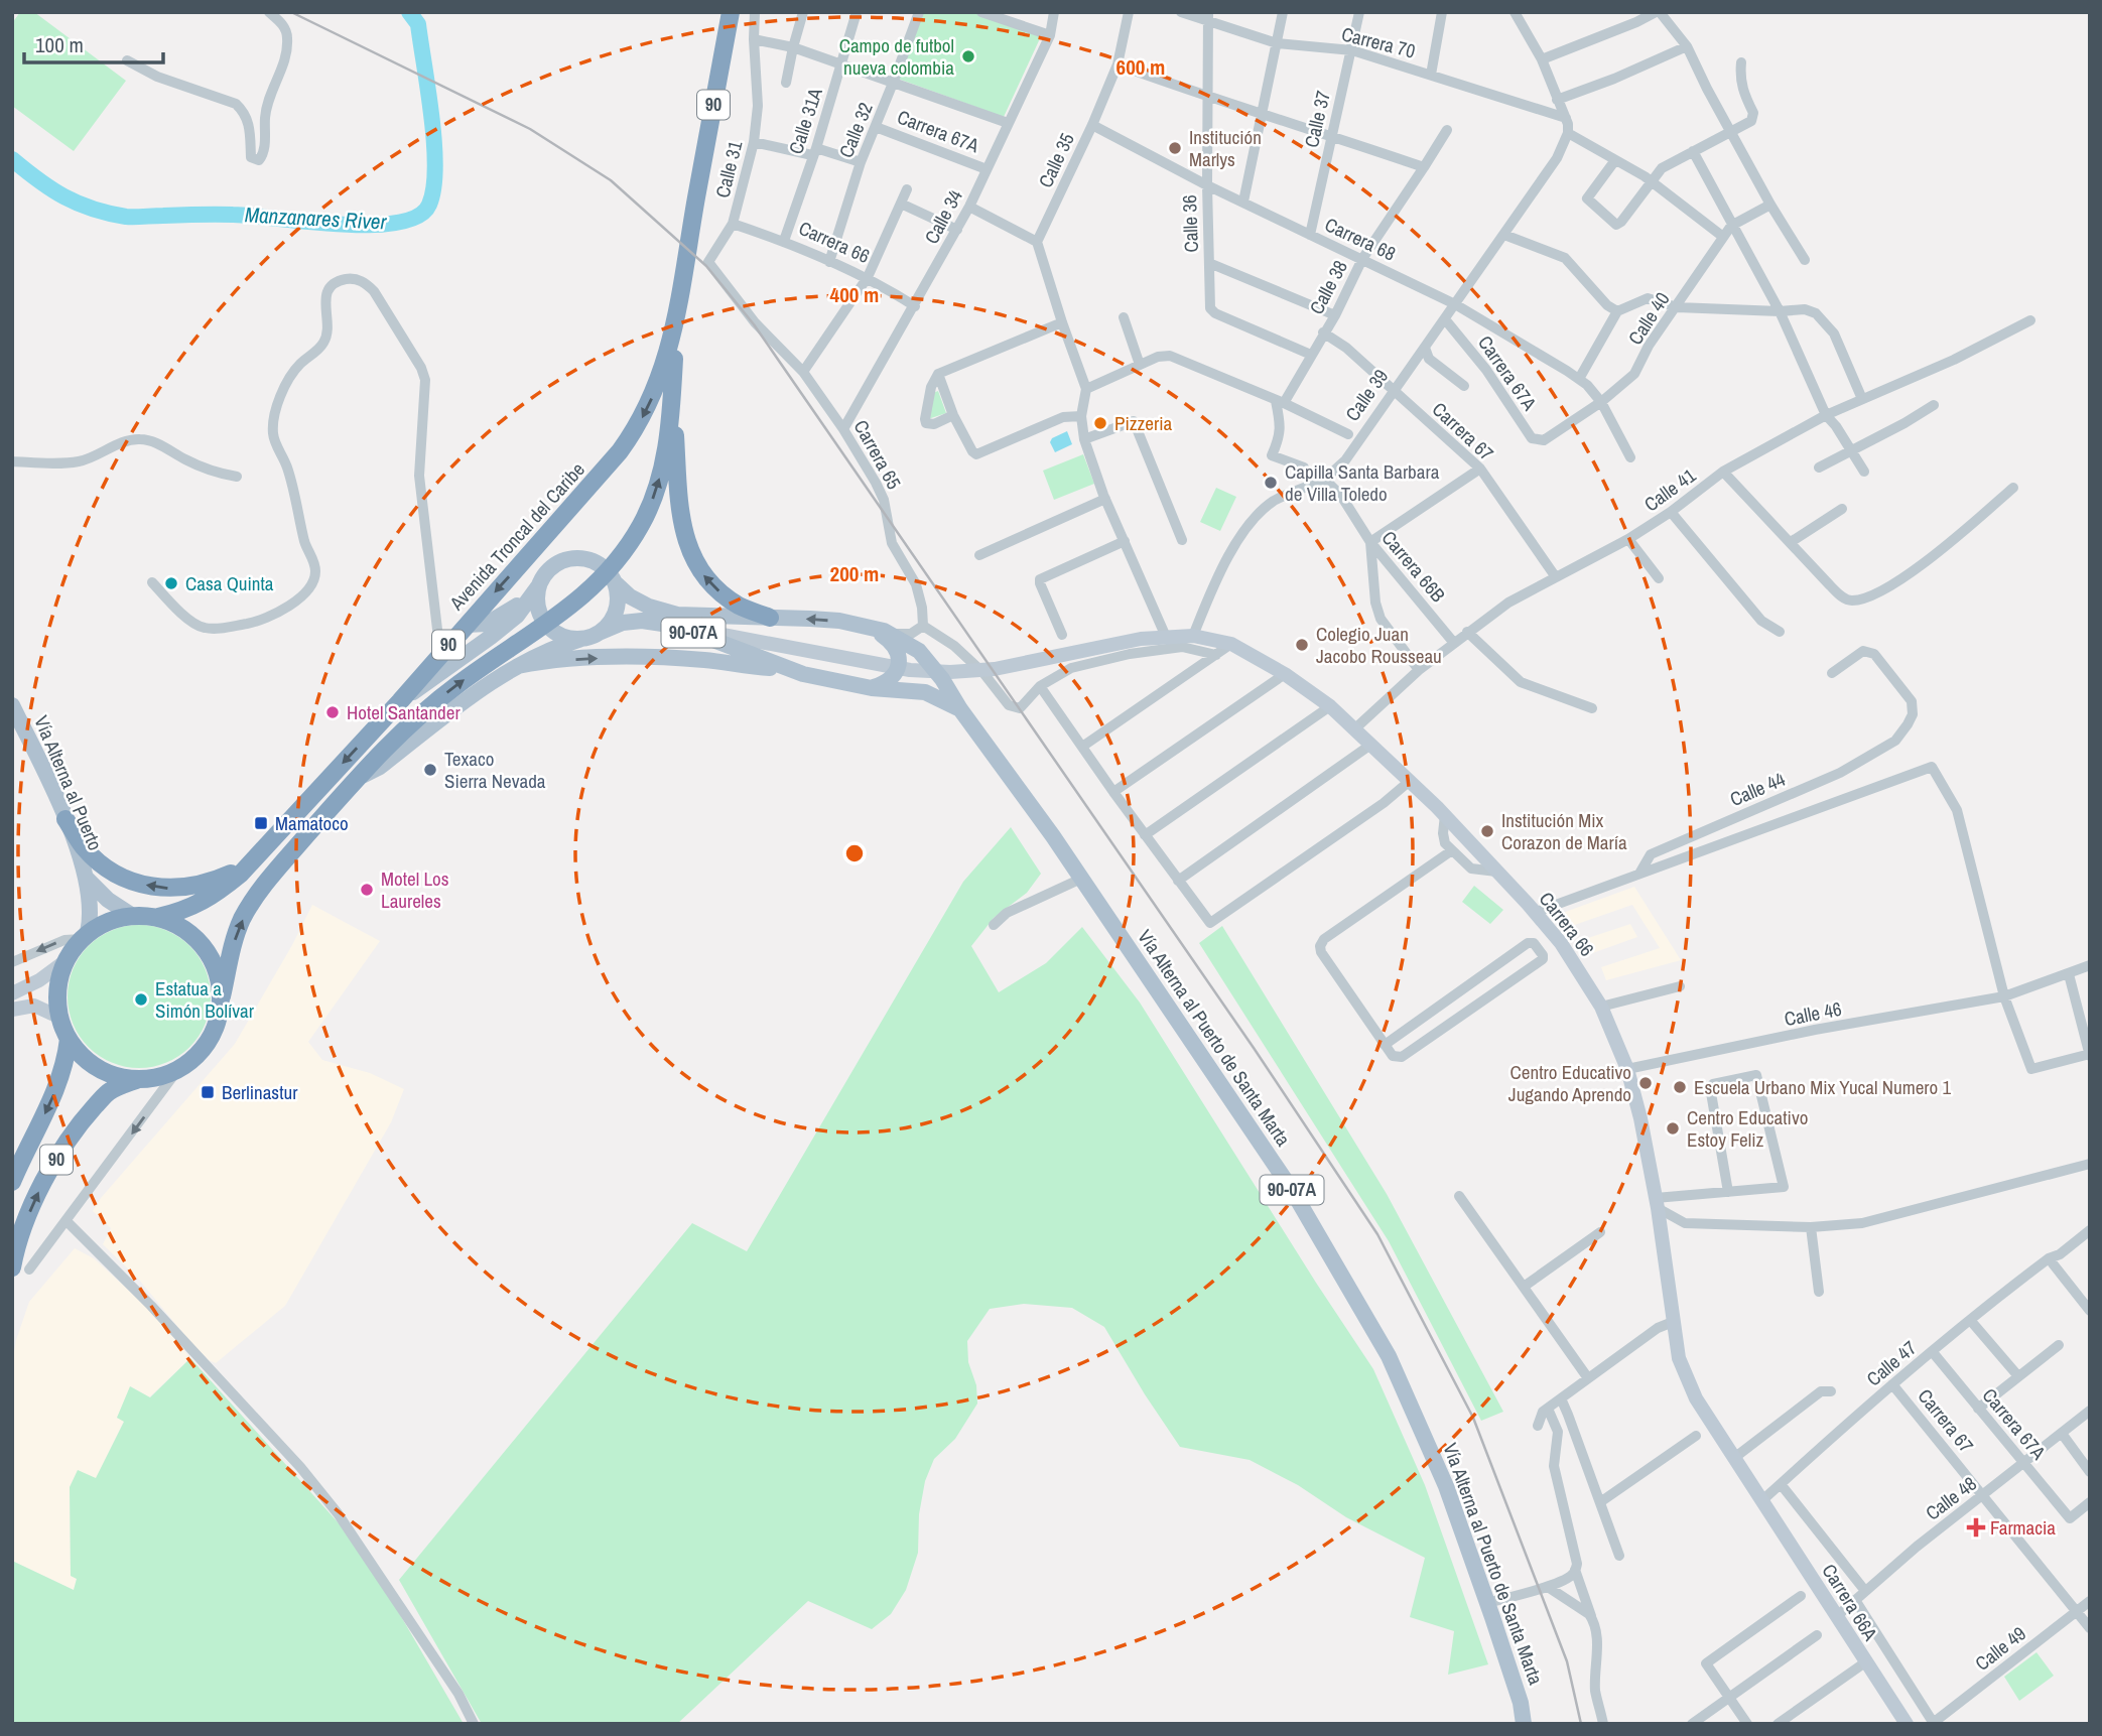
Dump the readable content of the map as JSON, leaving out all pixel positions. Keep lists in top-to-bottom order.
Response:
{
  "streets": {
    "highway": ["90", "Avenida Troncal del Caribe"],
    "main road": ["90-07A", "Vía Alterna al Puerto", "Vía Alterna al Puerto de Santa Marta"],
    "street": [
      "Carrera 70",
      "Calle 37",
      "Calle 31A",
      "Calle 32",
      "Carrera 67A",
      "Calle 35",
      "Calle 31",
      "Calle 34",
      "Calle 36",
      "Carrera 68",
      "Carrera 66",
      "Calle 38",
      "Calle 40",
      "Calle 39",
      "Carrera 67",
      "Carrera 65",
      "Calle 41",
      "Carrera 66B",
      "Calle 44",
      "Calle 46",
      "Calle 47",
      "Calle 48",
      "Carrera 66A",
      "Calle 49"
    ]
  },
  "crossings": [
    ["Carrera 70", "Calle 37"],
    ["Carrera 70", "Calle 36"],
    ["90", "Avenida Troncal del Caribe"],
    ["90", "Vía Alterna al Puerto"],
    ["Calle 37", "Carrera 68"],
    ["Calle 31A", "Carrera 66"],
    ["Calle 32", "Carrera 67A"],
    ["Calle 32", "Carrera 66"],
    ["Carrera 67A", "Calle 34"],
    ["Carrera 67A", "Calle 40"],
    ["Carrera 67A", "Calle 39"],
    ["Carrera 67A", "Calle 47"],
    ["Carrera 67A", "Calle 48"],
    ["Calle 35", "Carrera 68"],
    ["Calle 31", "Carrera 66"],
    ["Calle 31", "Carrera 65"],
    ["Calle 34", "Carrera 66"],
    ["Calle 34", "Carrera 65"],
    ["Calle 36", "Carrera 68"],
    ["Calle 36", "Calle 38"],
    ["Carrera 68", "Calle 38"],
    ["Carrera 68", "Calle 40"],
    ["Carrera 68", "Calle 39"],
    ["Carrera 66", "Calle 39"],
    ["Carrera 66", "Calle 41"],
    ["Carrera 66", "Calle 46"],
    ["Carrera 66", "Calle 47"],
    ["Carrera 66", "Carrera 66A"],
    ["Calle 38", "Carrera 67"],
    ["Calle 39", "Carrera 67"],
    ["Calle 39", "Carrera 66B"],
    ["Carrera 67", "Calle 41"],
    ["Carrera 67", "Calle 47"],
    ["Carrera 67", "Calle 48"],
    ["Carrera 67", "Calle 49"],
    ["Calle 41", "Carrera 66B"],
    ["Avenida Troncal del Caribe", "Vía Alterna al Puerto"],
    ["Avenida Troncal del Caribe", "Vía Alterna al Puerto de Santa Marta"],
    ["Calle 47", "Carrera 66A"],
    ["Calle 48", "Carrera 66A"]
  ],
  "water": ["Manzanares River"],
  "places": {
    "other": [
      "Campo de futbol nueva colombia",
      "Institución Marlys",
      "Pizzeria",
      "Capilla Santa Barbara de Villa Toledo",
      "Casa Quinta",
      "Colegio Juan Jacobo Rousseau",
      "Hotel Santander",
      "Texaco Sierra Nevada",
      "Institución Mix Corazon de María",
      "Motel Los Laureles",
      "Estatua a Simón Bolívar",
      "Centro Educativo Jugando Aprendo",
      "Escuela Urbano Mix Yucal Numero 1",
      "Centro Educativo Estoy Feliz"
    ],
    "transit": ["Mamatoco", "Berlinastur"],
    "health": ["Farmacia"]
  },
  "scale_bar": "100 m",
  "rings": ["600 m", "400 m", "200 m"]
}
